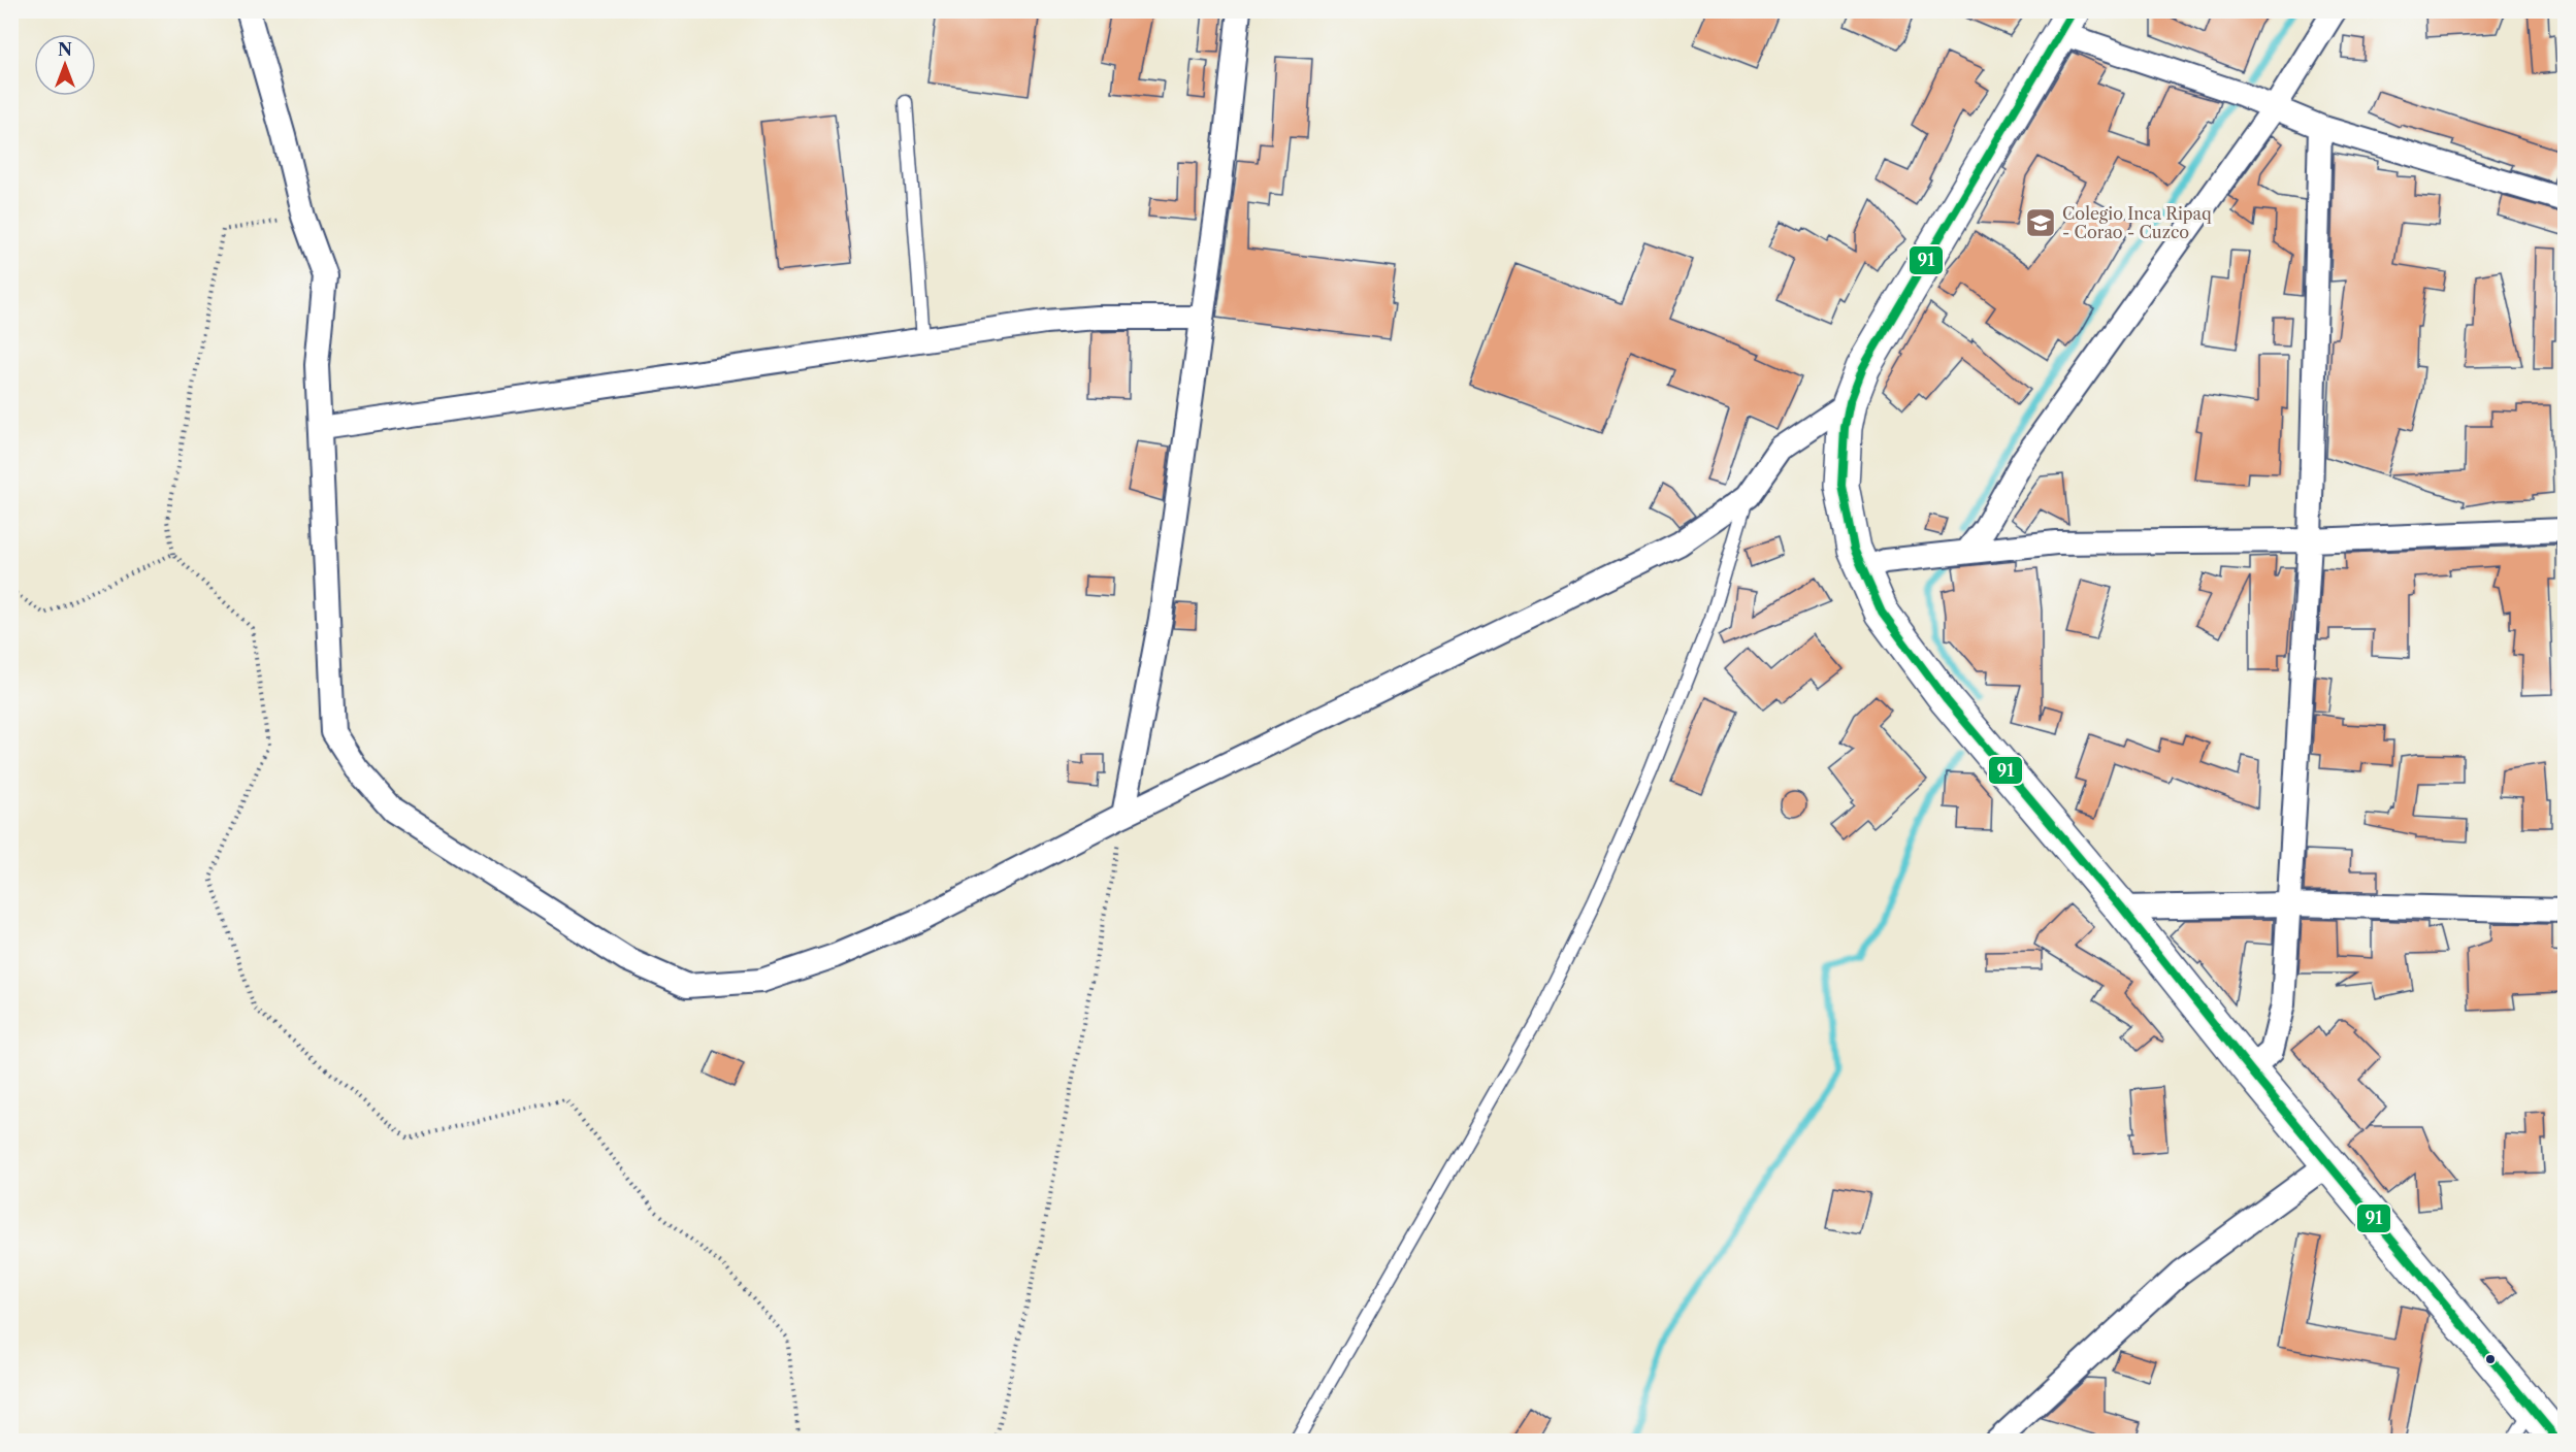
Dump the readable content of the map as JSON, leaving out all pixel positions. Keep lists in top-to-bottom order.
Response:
{
  "places": {
    "school or university": ["Colegio Inca Ripaq - Corao - Cuzco"]
  },
  "lines": ["transit line 91"],
  "north": "top"
}
